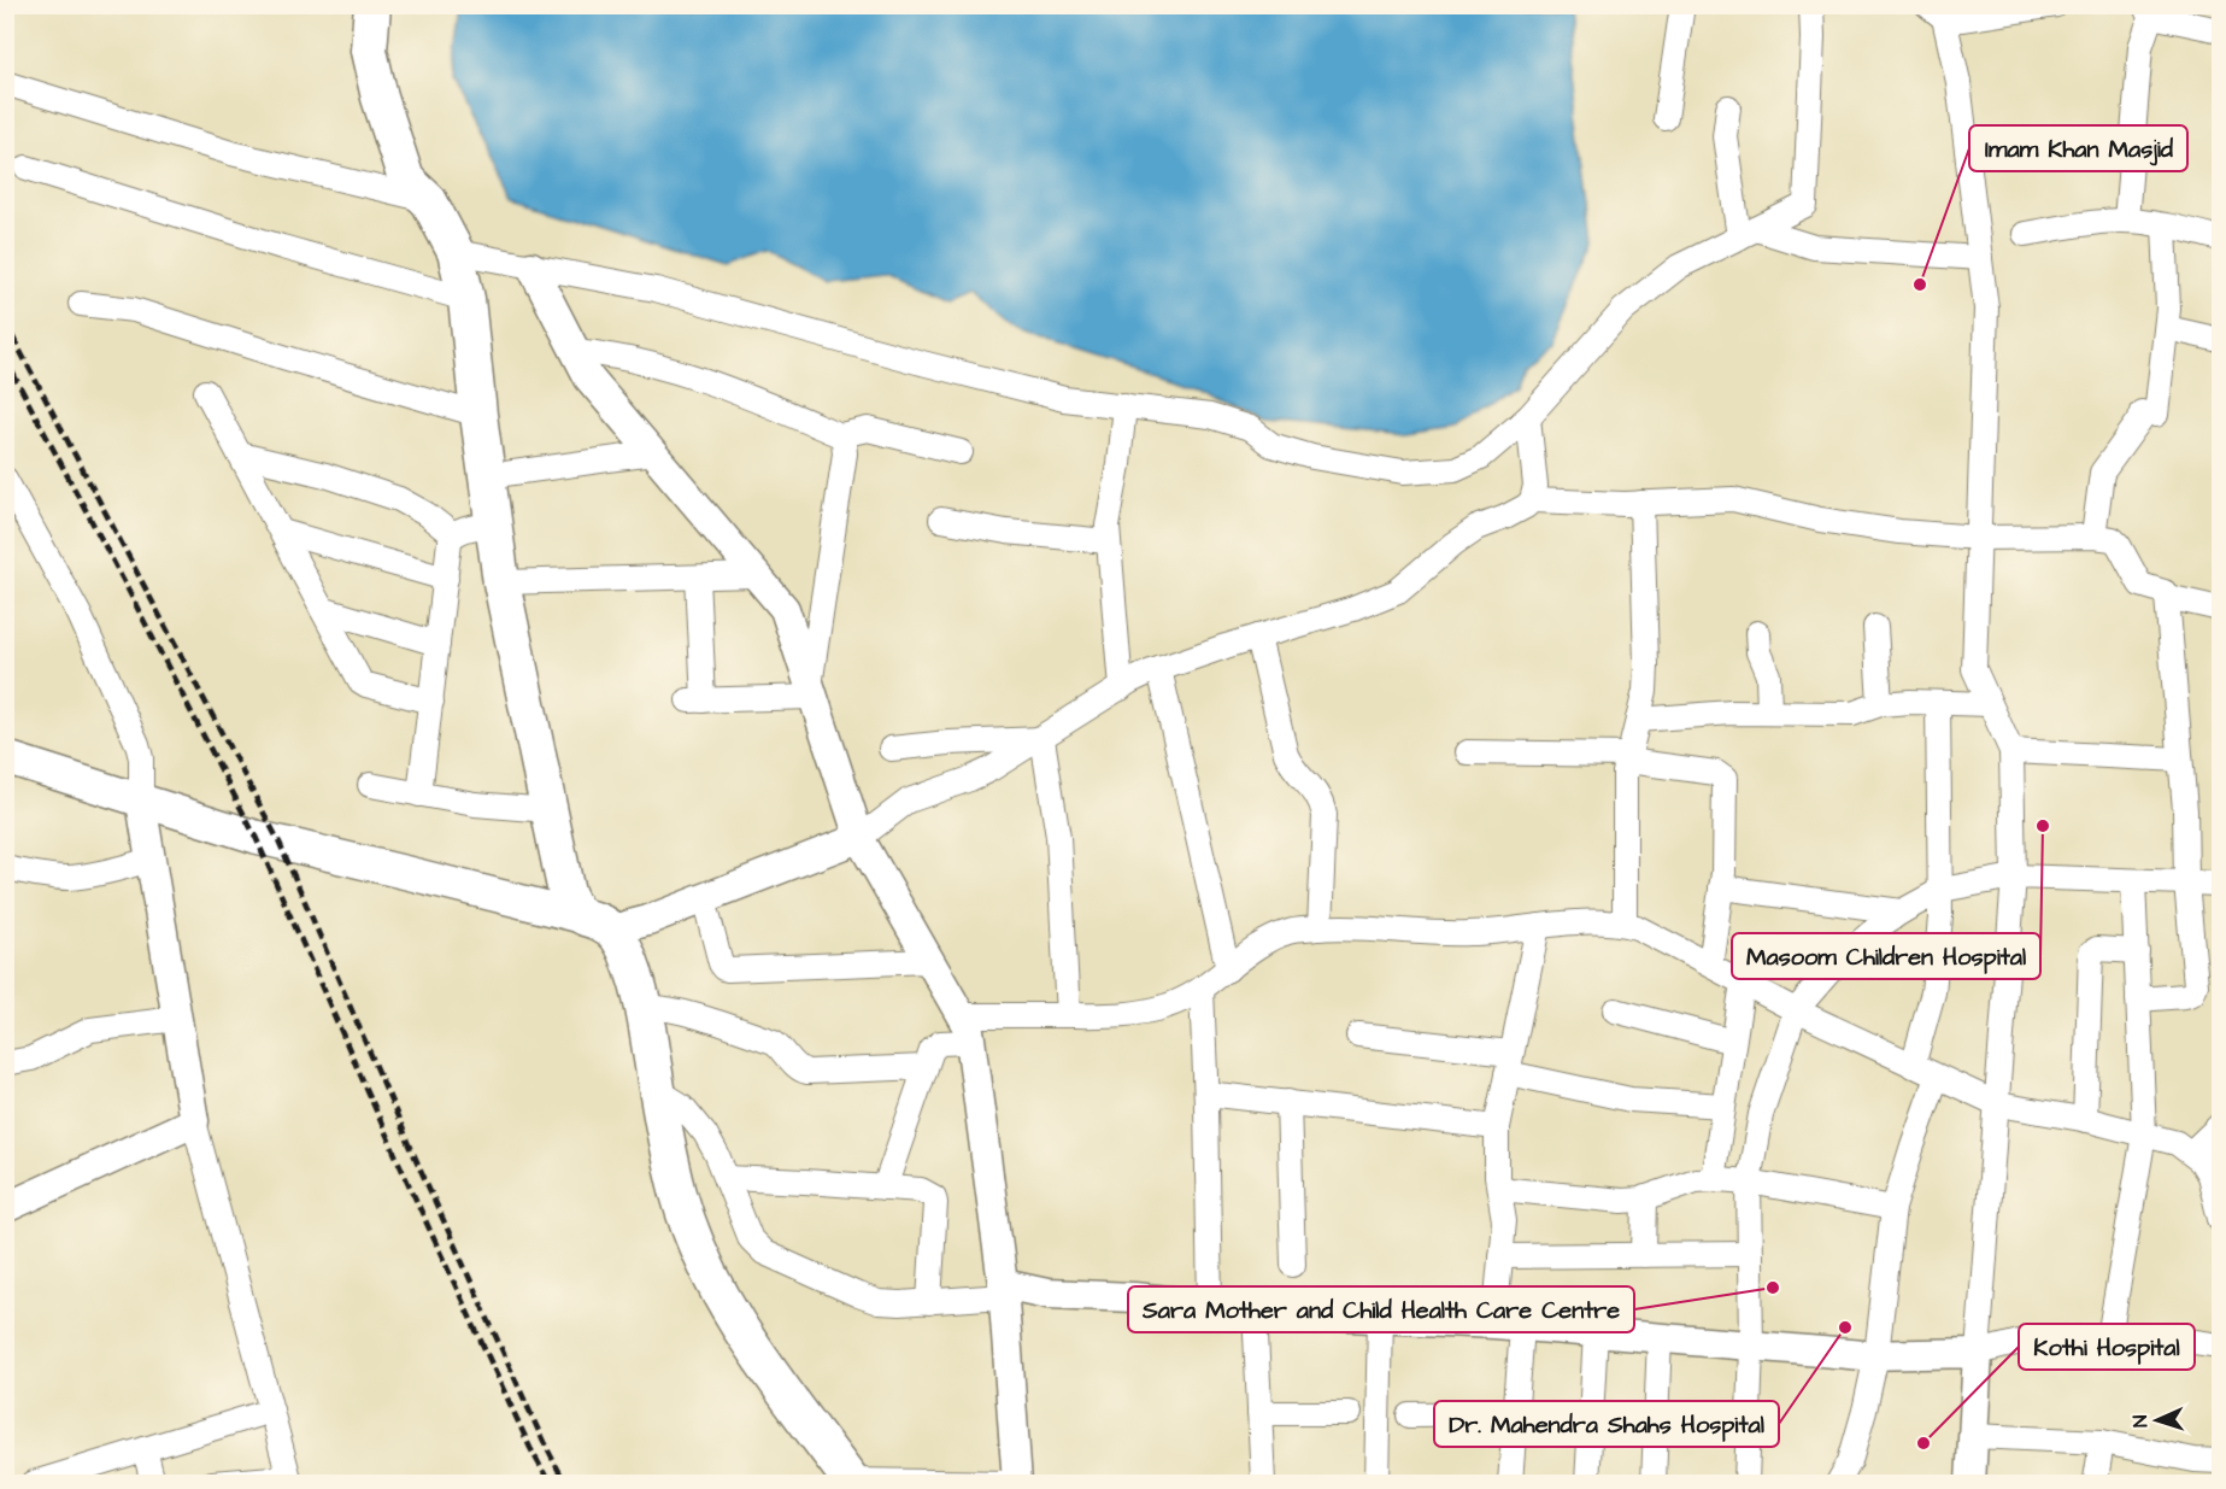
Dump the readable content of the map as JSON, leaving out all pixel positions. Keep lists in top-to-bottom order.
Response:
{
  "places": [
    "Imam Khan Masjid",
    "Masoom Children Hospital",
    "Sara Mother and Child Health Care Centre",
    "Dr. Mahendra Shahs Hospital",
    "Kothi Hospital"
  ],
  "north": "left"
}
